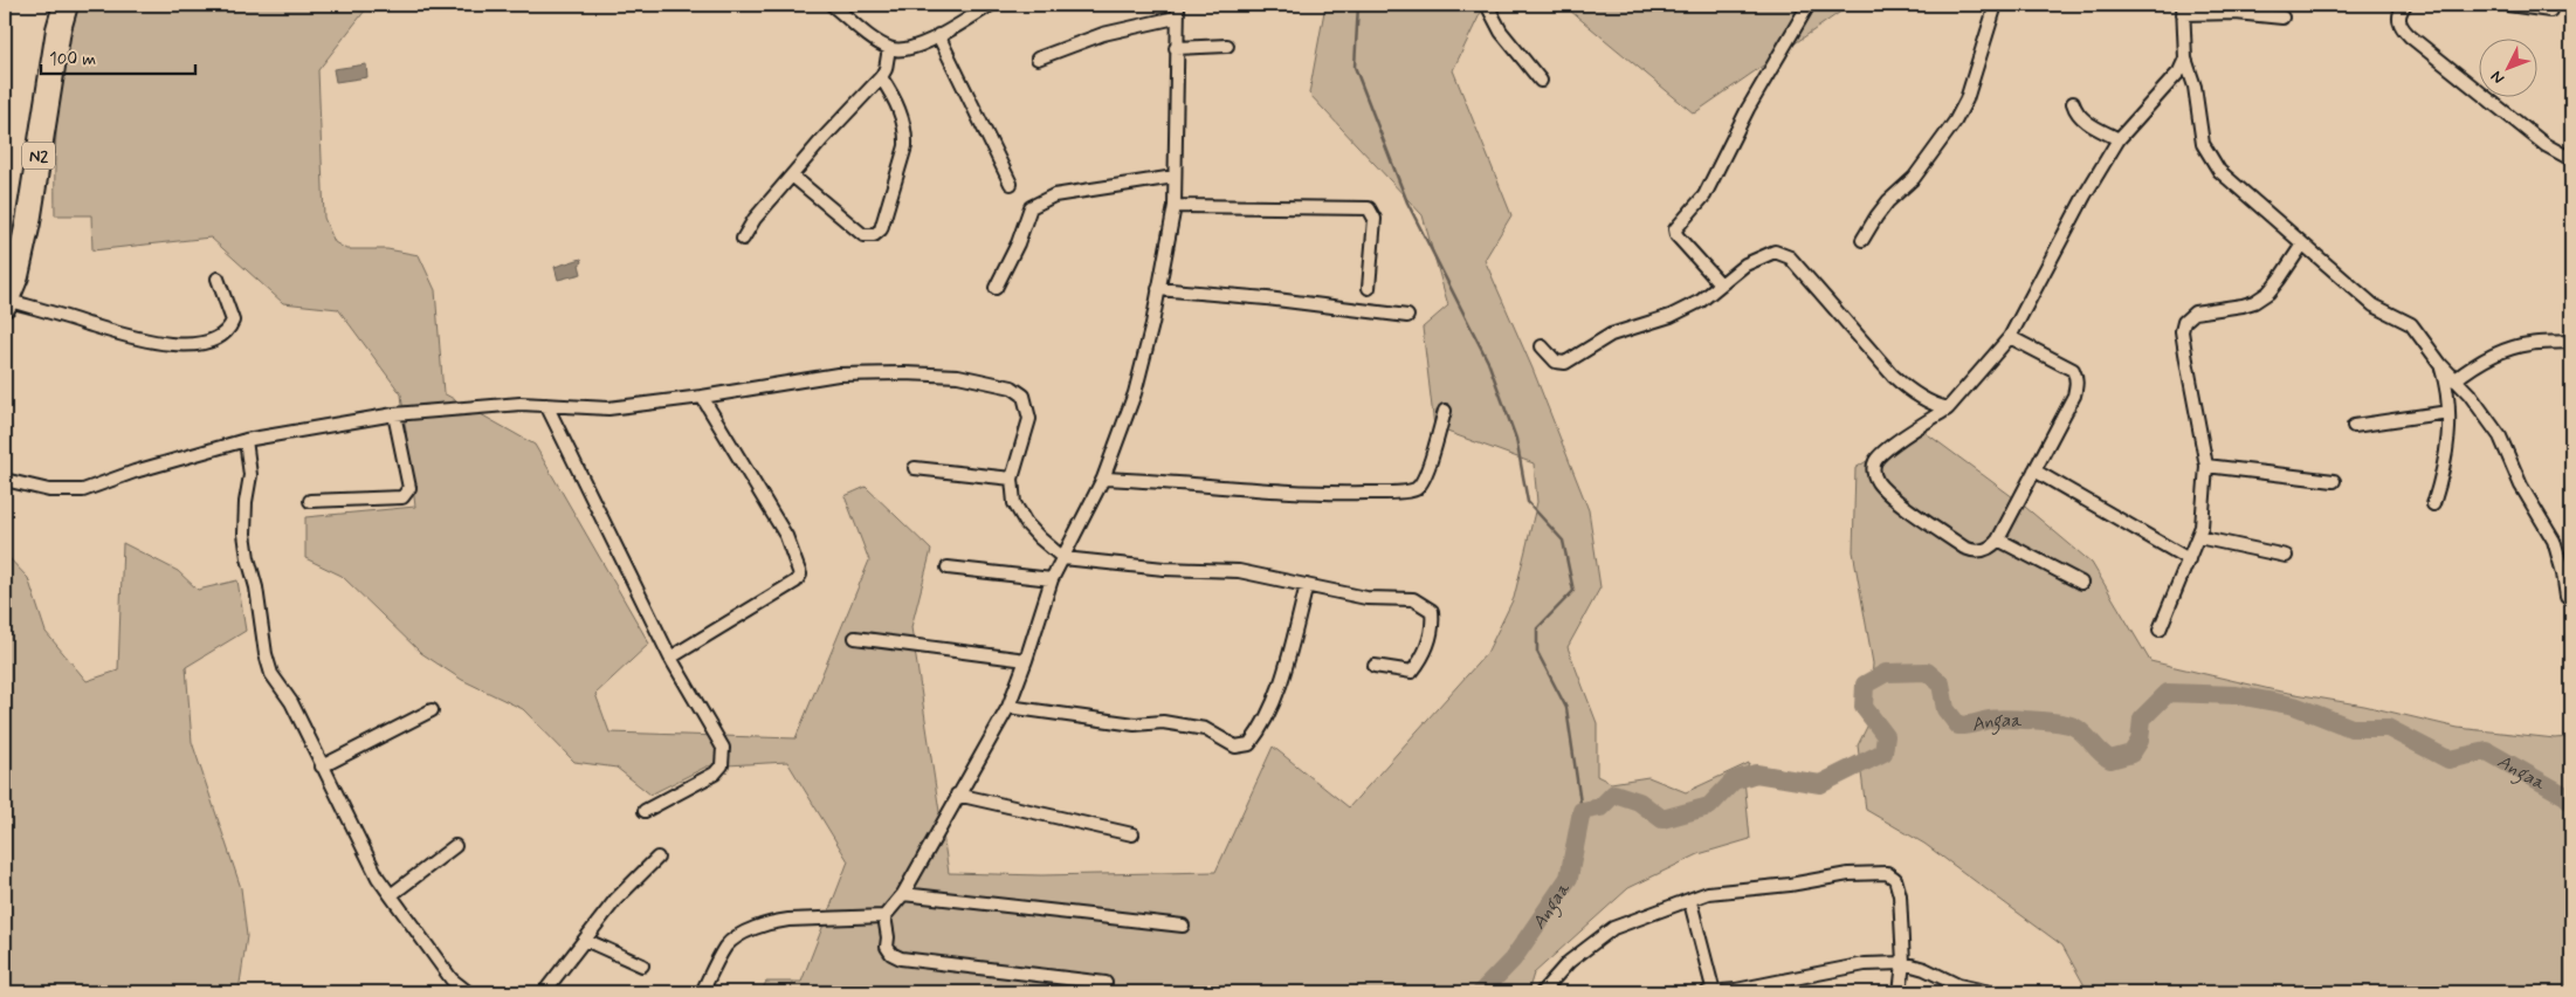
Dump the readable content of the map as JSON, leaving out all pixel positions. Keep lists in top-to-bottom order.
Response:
{
  "streets": {
    "highway": ["N2"]
  },
  "water": ["Angaa"],
  "scale_bar": "100 m",
  "north": "bottom left"
}
